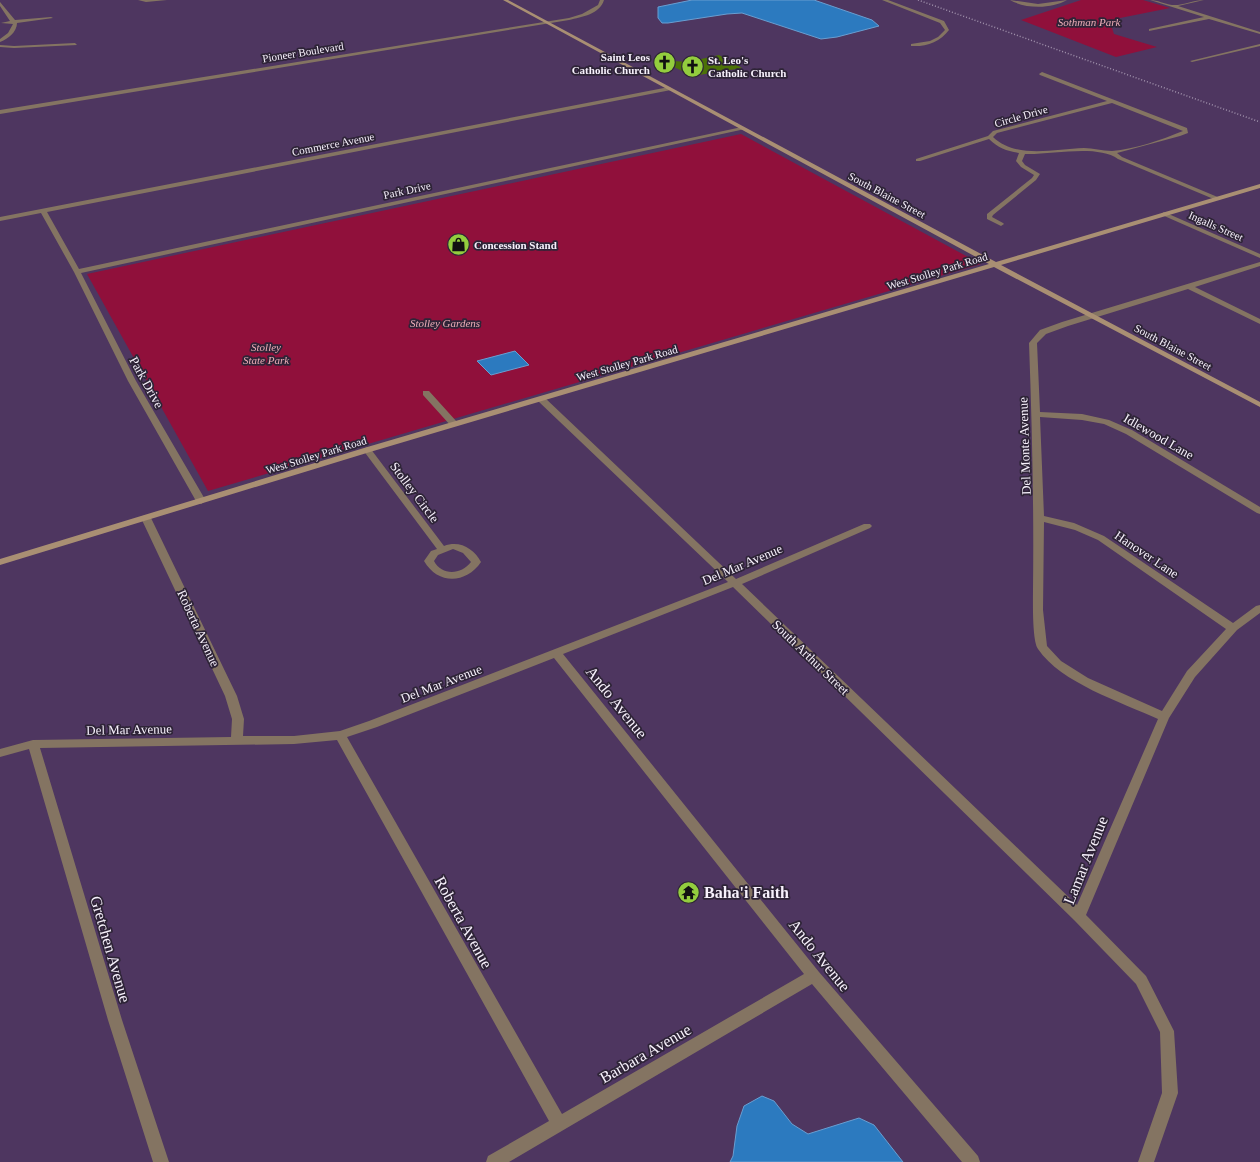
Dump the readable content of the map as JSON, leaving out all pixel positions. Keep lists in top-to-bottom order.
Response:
{
  "streets": {
    "street": [
      "Pioneer Boulevard",
      "Circle Drive",
      "Commerce Avenue",
      "Park Drive",
      "South Blaine Street",
      "Ingalls Street",
      "West Stolley Park Road",
      "Idlewood Lane",
      "Del Monte Avenue",
      "Stolley Circle",
      "Hanover Lane",
      "Del Mar Avenue",
      "Roberta Avenue",
      "South Arthur Street",
      "Ando Avenue",
      "Lamar Avenue",
      "Gretchen Avenue",
      "Barbara Avenue"
    ]
  },
  "crossings": [
    ["Pioneer Boulevard", "South Blaine Street"],
    ["Circle Drive", "West Stolley Park Road"],
    ["Commerce Avenue", "Park Drive"],
    ["Commerce Avenue", "South Blaine Street"],
    ["Park Drive", "South Blaine Street"],
    ["Park Drive", "West Stolley Park Road"],
    ["South Blaine Street", "West Stolley Park Road"],
    ["South Blaine Street", "Del Monte Avenue"],
    ["Ingalls Street", "West Stolley Park Road"],
    ["West Stolley Park Road", "Stolley Circle"],
    ["West Stolley Park Road", "Roberta Avenue"],
    ["West Stolley Park Road", "South Arthur Street"],
    ["Idlewood Lane", "Del Monte Avenue"],
    ["Del Monte Avenue", "Hanover Lane"],
    ["Del Monte Avenue", "Lamar Avenue"],
    ["Hanover Lane", "Lamar Avenue"],
    ["Del Mar Avenue", "Roberta Avenue"],
    ["Del Mar Avenue", "South Arthur Street"],
    ["Del Mar Avenue", "Ando Avenue"],
    ["Del Mar Avenue", "Gretchen Avenue"],
    ["Roberta Avenue", "Barbara Avenue"],
    ["South Arthur Street", "Lamar Avenue"],
    ["Ando Avenue", "Barbara Avenue"]
  ],
  "parks": ["Sothman Park", "Stolley Gardens", "Stolley State Park"],
  "places": {
    "church": ["Saint Leos Catholic Church", "St. Leo's Catholic Church"],
    "shop": ["Concession Stand"],
    "temple": ["Baha'i Faith"]
  }
}
